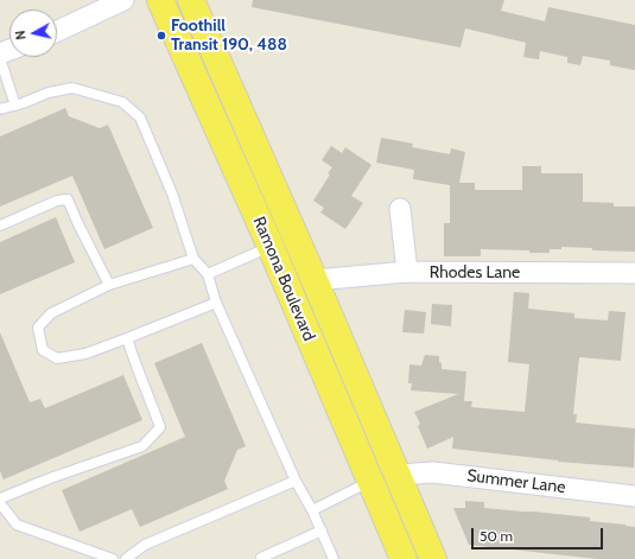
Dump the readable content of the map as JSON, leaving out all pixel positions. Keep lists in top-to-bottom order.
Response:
{
  "streets": {
    "main road": ["Ramona Boulevard"],
    "street": ["Rhodes Lane", "Summer Lane"]
  },
  "crossings": [
    ["Rhodes Lane", "Ramona Boulevard"],
    ["Ramona Boulevard", "Summer Lane"]
  ],
  "places": ["Foothill Transit 190, 488"],
  "scale_bar": "50 m",
  "north": "left"
}
